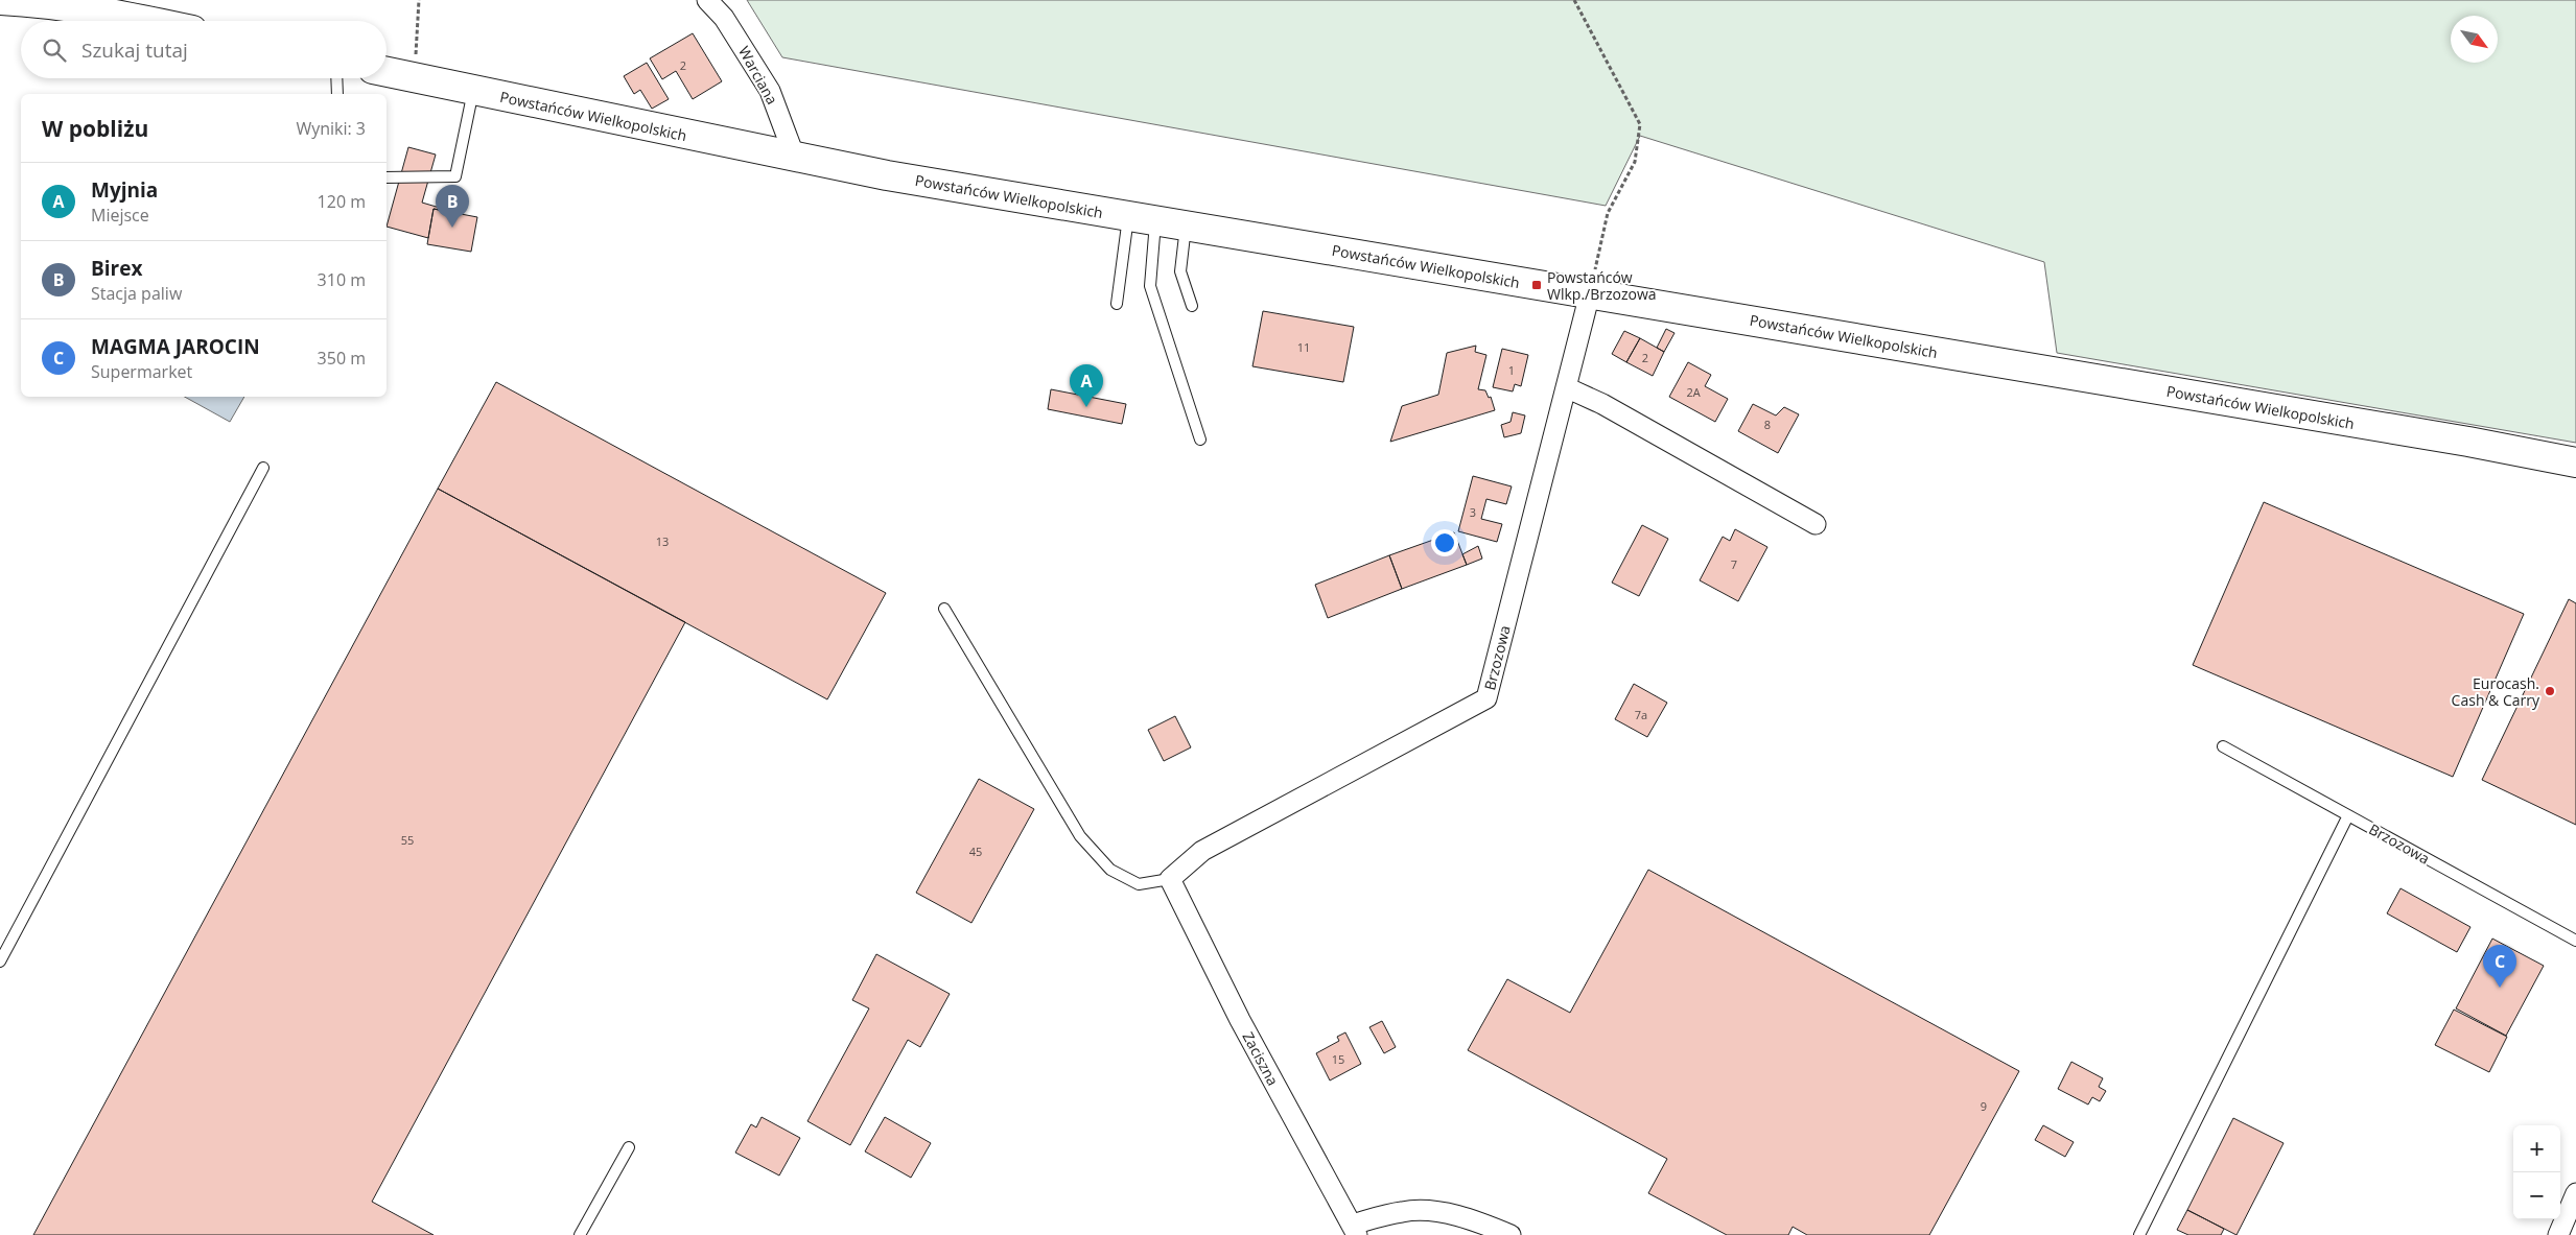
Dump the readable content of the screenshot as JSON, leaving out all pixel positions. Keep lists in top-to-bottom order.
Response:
{
  "streets": {
    "main road": ["Powstańców Wielkopolskich"],
    "street": ["Warciana", "Brzozowa", "Zaciszna"]
  },
  "crossings": [
    ["Warciana", "Powstańców Wielkopolskich"],
    ["Powstańców Wielkopolskich", "Brzozowa"],
    ["Brzozowa", "Zaciszna"]
  ],
  "places": {
    "transit": ["Powstańców Wlkp./Brzozowa"],
    "other": ["Eurocash. Cash & Carry"]
  },
  "house_numbers": [
    "2",
    "11",
    "2",
    "1",
    "2A",
    "8",
    "3",
    "13",
    "7",
    "7a",
    "55",
    "45",
    "15",
    "9"
  ],
  "north": "bottom right",
  "page": {
    "search": "Szukaj tutaj",
    "heading": ["W pobliżu", "Wyniki: 3"],
    "list": [
      {
        "mark": "A",
        "name": "Myjnia",
        "note": "Miejsce",
        "value": "120 m"
      },
      {
        "mark": "B",
        "name": "Birex",
        "note": "Stacja paliw",
        "value": "310 m"
      },
      {
        "mark": "C",
        "name": "MAGMA JAROCIN",
        "note": "Supermarket",
        "value": "350 m"
      }
    ],
    "pins": ["B", "A", "C"],
    "map_buttons": ["+", "−"]
  }
}
